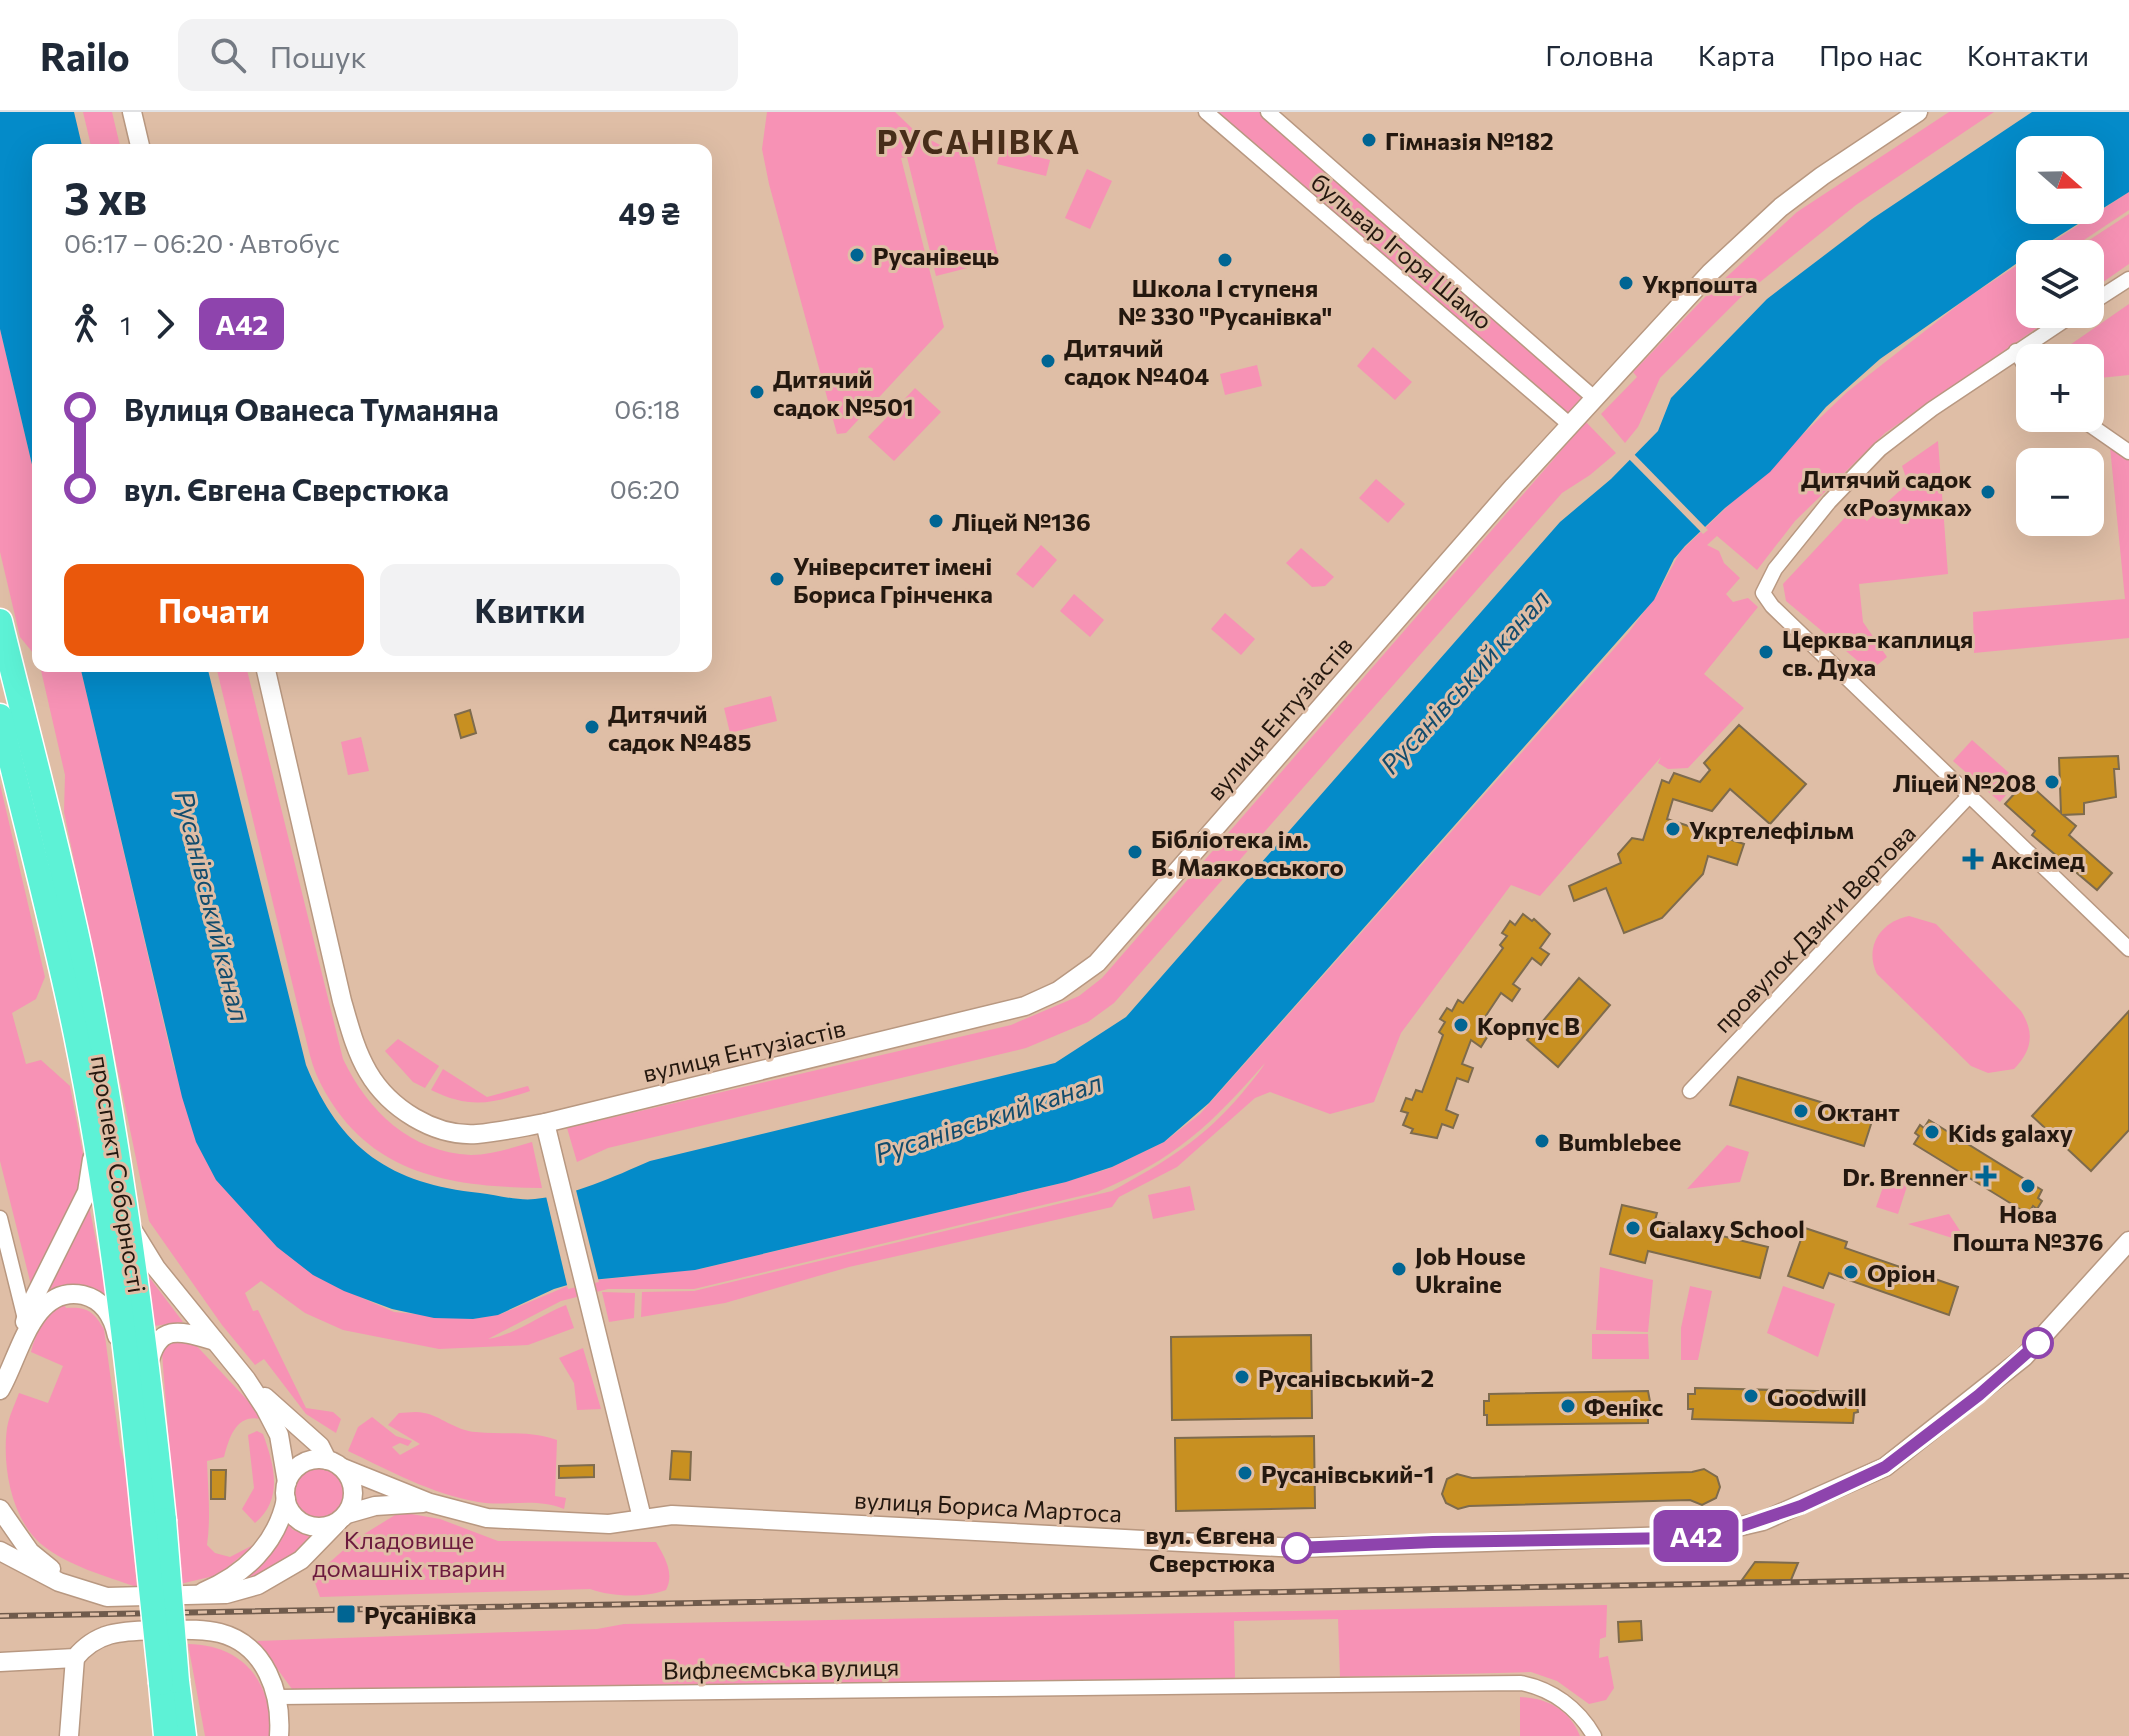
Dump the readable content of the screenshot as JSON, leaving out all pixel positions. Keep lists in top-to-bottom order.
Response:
{
  "streets": {
    "highway": ["проспект Соборності"],
    "main road": ["вулиця Ентузіастів", "вулиця Бориса Мартоса"],
    "street": ["бульвар Ігоря Шамо", "провулок Дзиґи Вертова", "Вифлеємська вулиця"]
  },
  "crossings": [
    ["бульвар Ігоря Шамо", "вулиця Ентузіастів"],
    ["проспект Соборності", "вулиця Бориса Мартоса"]
  ],
  "districts": ["РУСАНІВКА"],
  "water": ["Русанівський канал"],
  "parks": ["Кладовище домашніх тварин"],
  "places": {
    "other": [
      "Гімназія №182",
      "Русанівець",
      "Школа І ступеня № 330 \"Русанівка\"",
      "Укрпошта",
      "Дитячий садок №404",
      "Дитячий садок №501",
      "Дитячий садок «Розумка»",
      "Ліцей №136",
      "Університет імені Бориса Грінченка",
      "Церква-каплиця св. Духа",
      "Дитячий садок №485",
      "Ліцей №208",
      "Укртелефільм",
      "Бібліотека ім. В. Маяковського",
      "Корпус В",
      "Октант",
      "Kids galaxy",
      "Bumblebee",
      "Нова Пошта №376",
      "Galaxy School",
      "Job House Ukraine",
      "Оріон",
      "Русанівський-2",
      "Goodwill",
      "Фенікс",
      "Русанівський-1",
      "вул. Євгена Сверстюка"
    ],
    "health": ["Аксімед", "Dr. Brenner"],
    "transit": ["Русанівка"]
  },
  "lines": ["bus line А42"],
  "north": "right",
  "page": {
    "header": "Railo",
    "search": "Пошук",
    "nav": [
      "Головна",
      "Карта",
      "Про нас",
      "Контакти"
    ],
    "on_map": "А42",
    "map_buttons": ["+", "−"],
    "heading": ["3 хв", "06:17 – 06:20 · Автобус", "49 ₴"],
    "legs": ["1", "А42"],
    "list": [
      {
        "name": "Вулиця Ованеса Туманяна",
        "value": "06:18"
      },
      {
        "name": "вул. Євгена Сверстюка",
        "value": "06:20"
      }
    ],
    "buttons": ["Почати", "Квитки"]
  }
}
